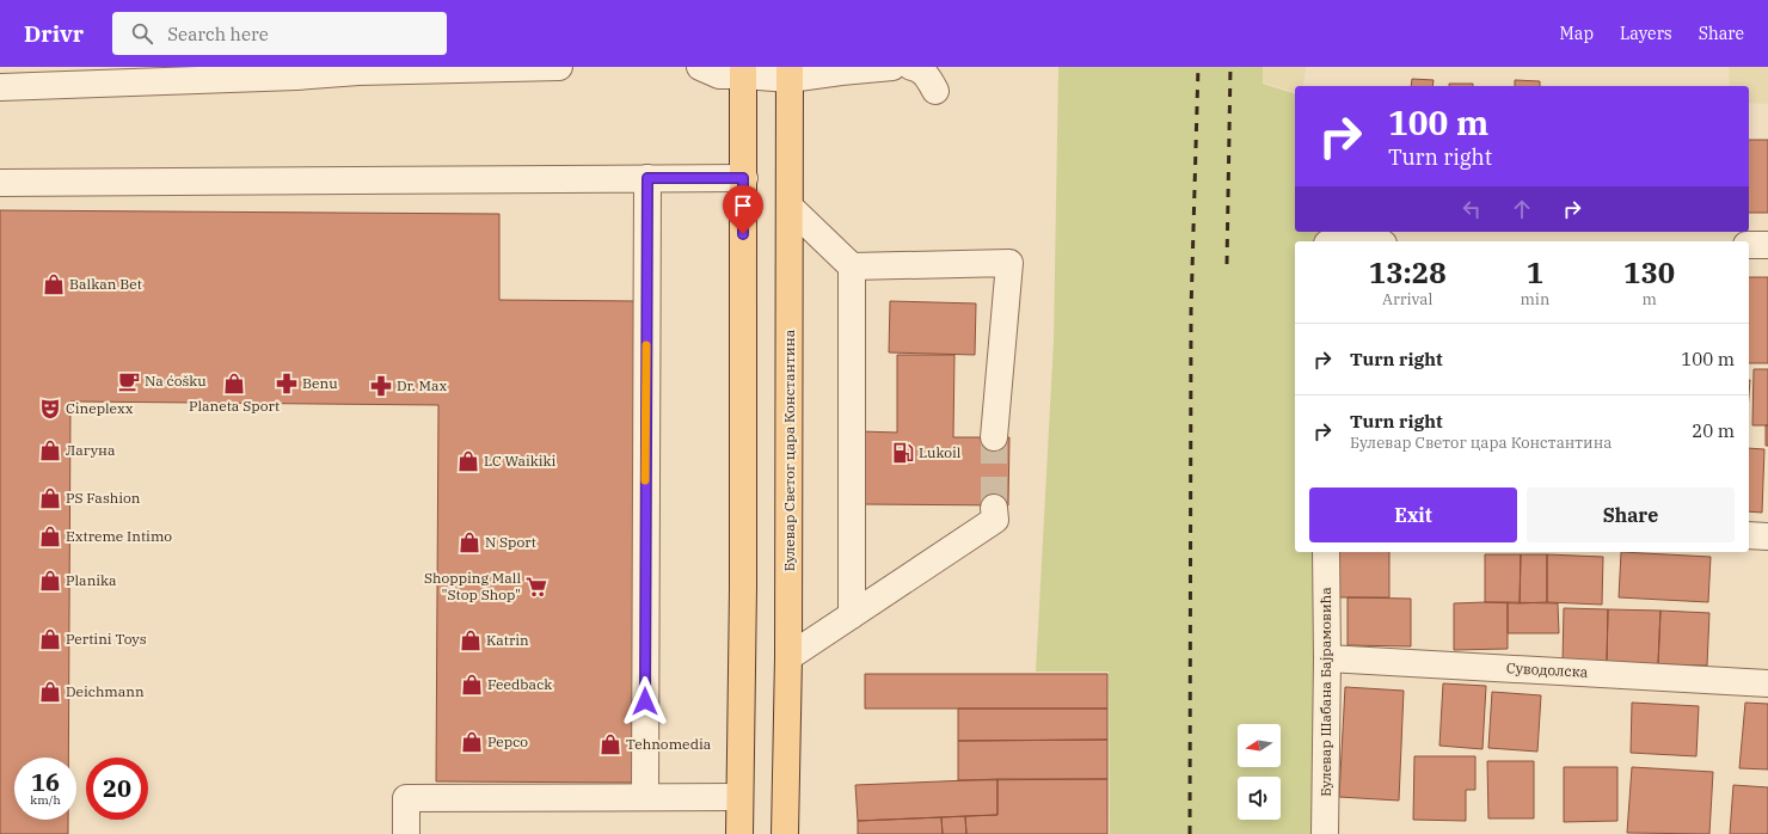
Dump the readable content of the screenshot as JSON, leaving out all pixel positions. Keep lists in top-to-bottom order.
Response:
{
  "streets": {
    "main road": ["Булевар Светог цара Константина"],
    "street": ["Суводолска", "Булевар Шабана Бајрамовића"]
  },
  "crossings": [
    ["Суводолска", "Булевар Шабана Бајрамовића"]
  ],
  "places": {
    "shop": [
      "Balkan Bet",
      "Planeta Sport",
      "Лагуна",
      "LC Waikiki",
      "PS Fashion",
      "Extreme Intimo",
      "N Sport",
      "Planika",
      "Pertini Toys",
      "Katrin",
      "Feedback",
      "Deichmann",
      "Pepco",
      "Tehnomedia"
    ],
    "cafe": ["Na ćošku"],
    "pharmacy": ["Benu", "Dr. Max"],
    "theatre": ["Cineplexx"],
    "fuel station": ["Lukoil"],
    "supermarket": ["Shopping Mall \"Stop Shop\""]
  },
  "north": "left",
  "page": {
    "header": "Drivr",
    "search": "Search here",
    "nav": ["Map", "Layers", "Share"],
    "turn": ["100 m", "Turn right"],
    "eta": [
      "13:28",
      "Arrival",
      "1",
      "min",
      "130",
      "m"
    ],
    "list": [
      {
        "name": "Turn right",
        "value": "100 m"
      },
      {
        "name": "Turn right",
        "note": "Булевар Светог цара Константина",
        "value": "20 m"
      }
    ],
    "buttons": ["Exit", "Share"],
    "speed": "16 km/h",
    "limit": "20"
  }
}
